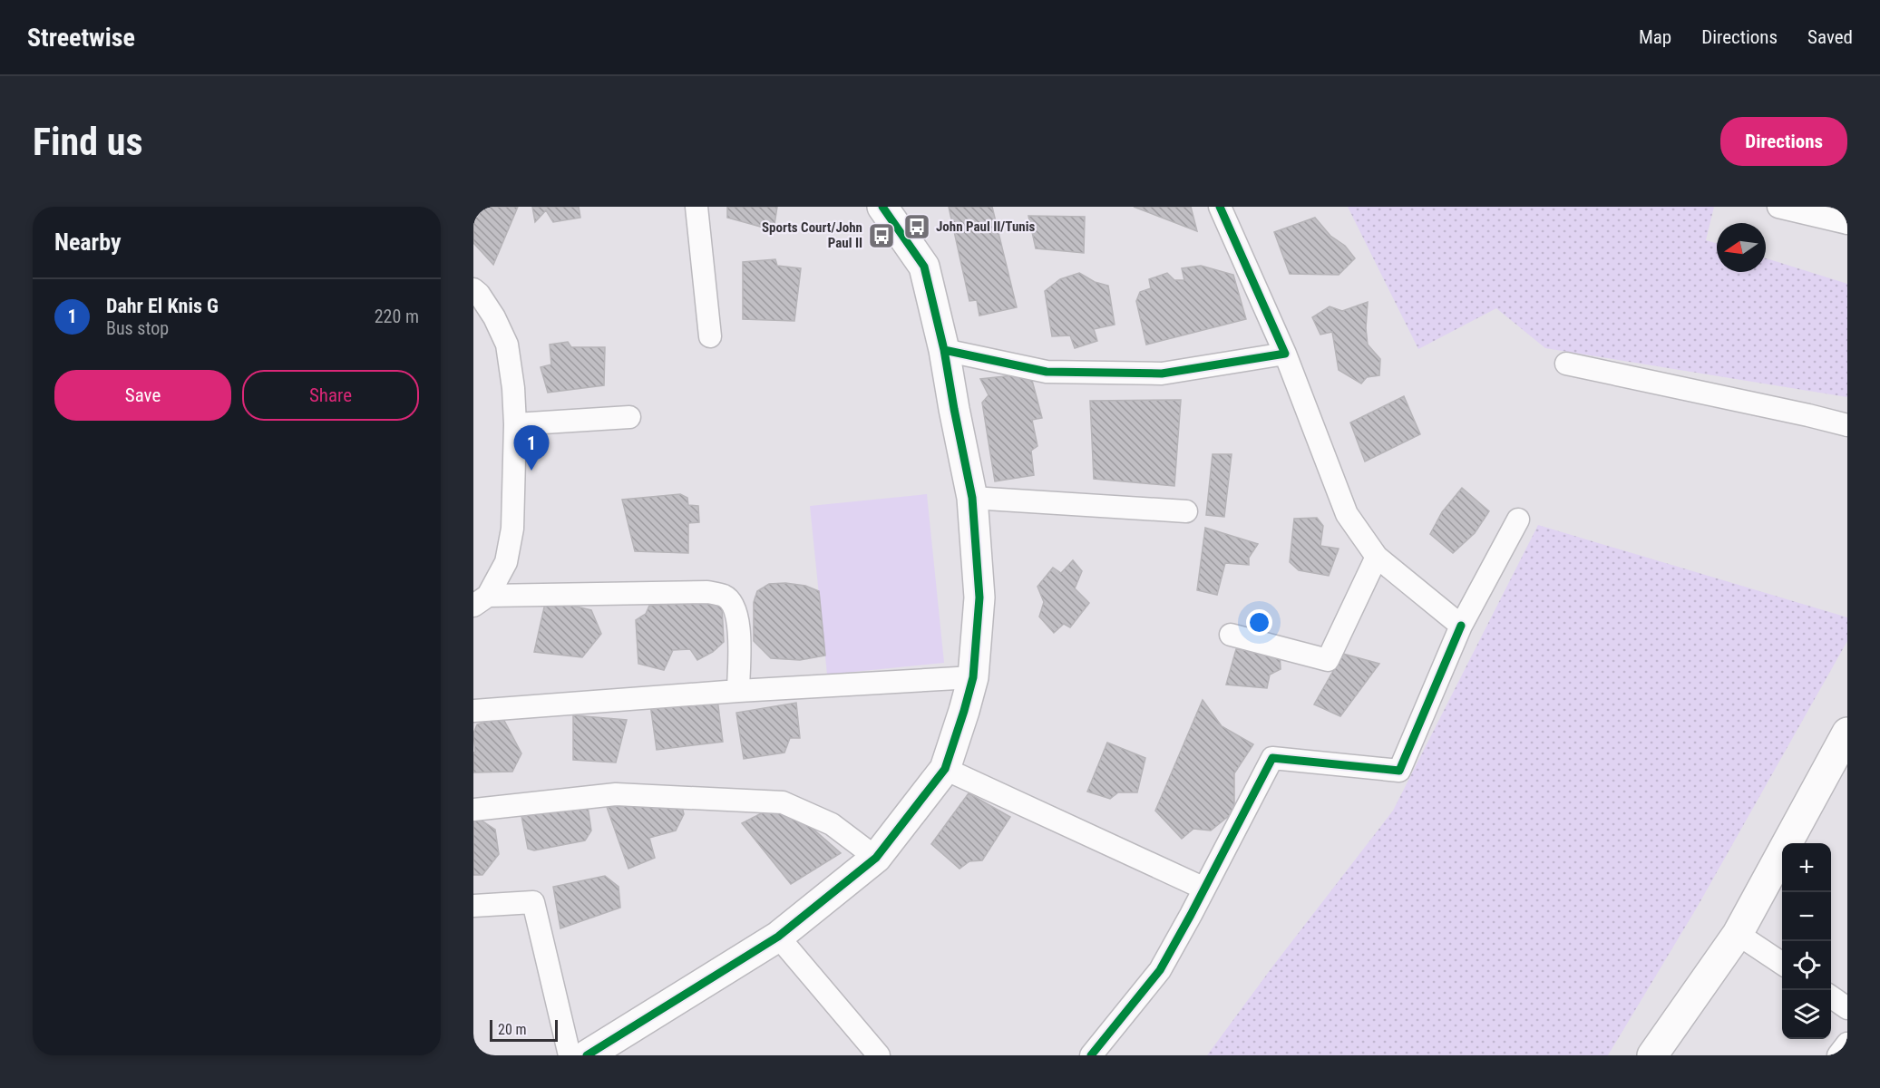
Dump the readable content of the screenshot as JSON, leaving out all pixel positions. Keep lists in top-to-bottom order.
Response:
{
  "places": {
    "bus stop": ["John Paul II/Tunis", "Sports Court/John Paul II"]
  },
  "scale_bar": "20 m",
  "north": "left",
  "page": {
    "header": "Streetwise",
    "nav": ["Map", "Directions", "Saved"],
    "buttons": [
      "Directions",
      ["Save", "Share"]
    ],
    "title": "Find us",
    "heading": "Nearby",
    "list": [
      {
        "mark": "1",
        "name": "Dahr El Knis G",
        "note": "Bus stop",
        "value": "220 m"
      }
    ],
    "pins": "1",
    "map_buttons": ["+", "−"],
    "scale": "20 m"
  }
}
